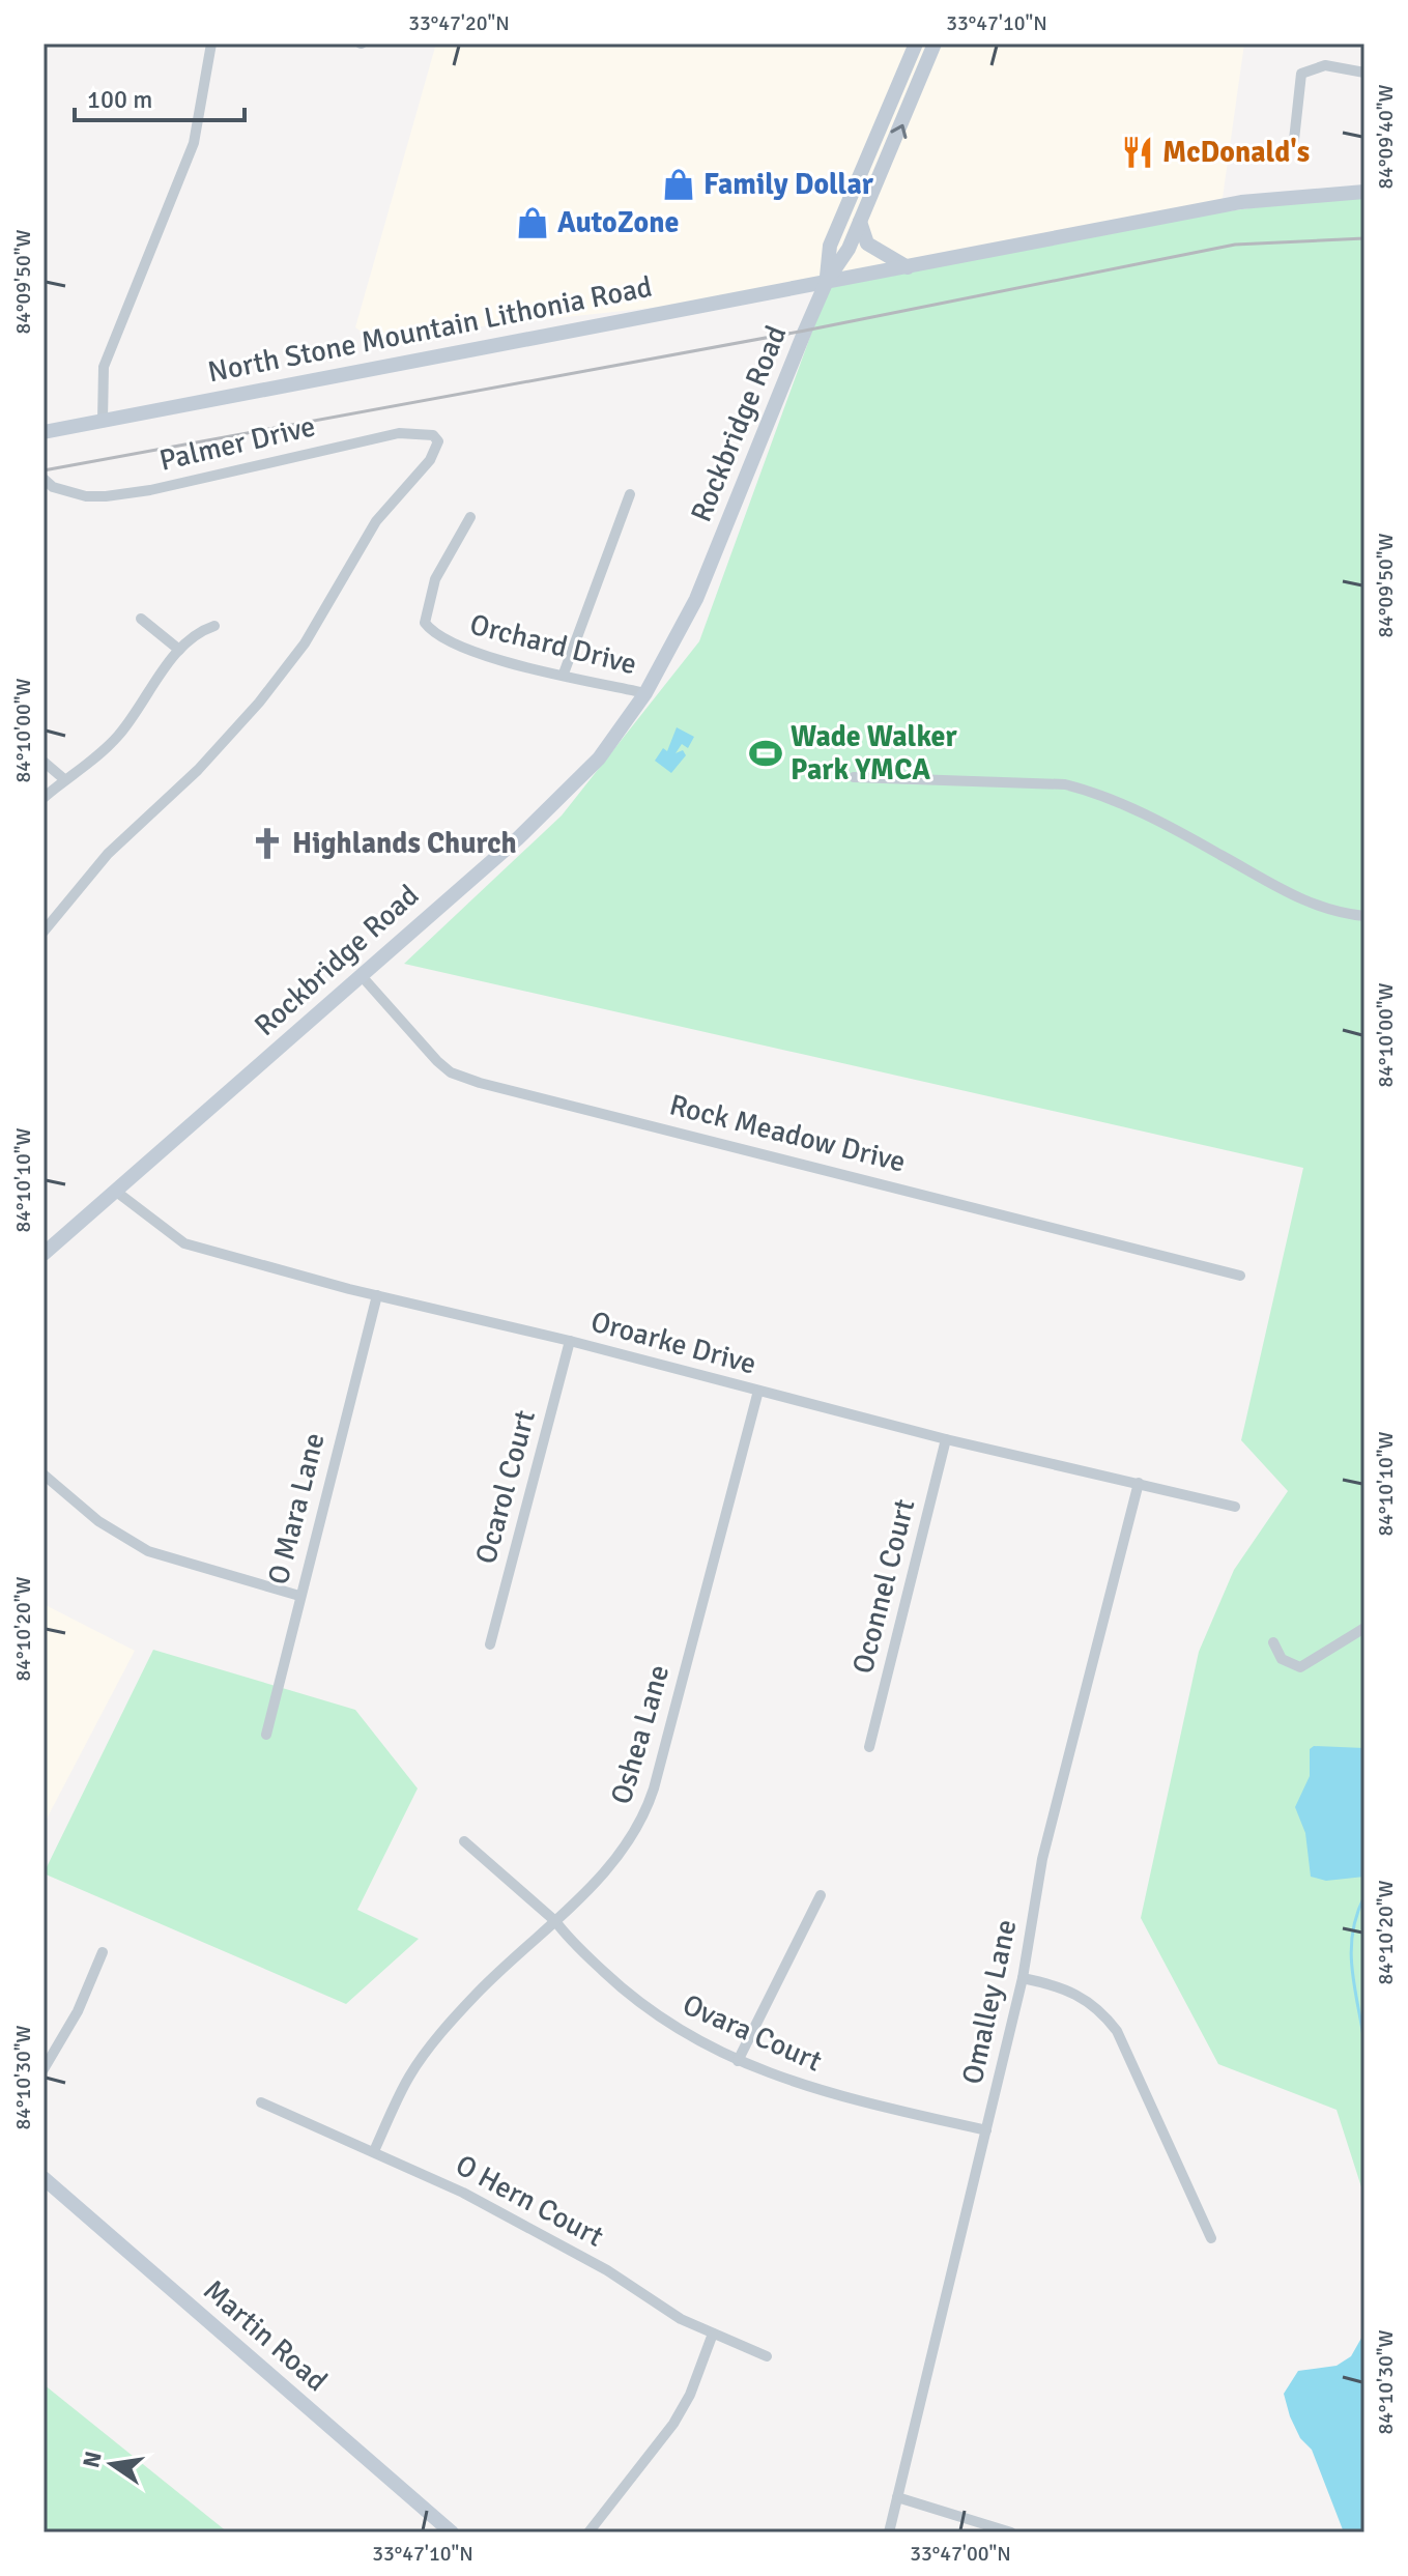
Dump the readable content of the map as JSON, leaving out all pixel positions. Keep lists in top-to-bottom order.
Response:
{
  "streets": {
    "main road": ["North Stone Mountain Lithonia Road", "Rockbridge Road", "Martin Road"],
    "street": [
      "Palmer Drive",
      "Orchard Drive",
      "Rock Meadow Drive",
      "Oroarke Drive",
      "Ocarol Court",
      "O Mara Lane",
      "Oconnel Court",
      "Oshea Lane",
      "Omalley Lane",
      "Ovara Court",
      "O Hern Court"
    ]
  },
  "crossings": [
    ["North Stone Mountain Lithonia Road", "Rockbridge Road"],
    ["Rockbridge Road", "Orchard Drive"],
    ["Rockbridge Road", "Rock Meadow Drive"],
    ["Rockbridge Road", "Oroarke Drive"],
    ["Oroarke Drive", "Ocarol Court"],
    ["Oroarke Drive", "O Mara Lane"],
    ["Oroarke Drive", "Oconnel Court"],
    ["Oroarke Drive", "Oshea Lane"],
    ["Oroarke Drive", "Omalley Lane"],
    ["Oshea Lane", "Ovara Court"],
    ["Oshea Lane", "O Hern Court"],
    ["Omalley Lane", "Ovara Court"]
  ],
  "places": {
    "restaurant": ["McDonald's"],
    "shop": ["Family Dollar", "AutoZone"],
    "sports": ["Wade Walker Park YMCA"],
    "church": ["Highlands Church"]
  },
  "scale_bar": "100 m",
  "north": "left",
  "coordinates": [
    "33°47'20\"N",
    "33°47'10\"N",
    "84°09'40\"W",
    "84°09'50\"W",
    "84°10'00\"W",
    "84°10'10\"W",
    "84°10'20\"W",
    "84°10'30\"W",
    "33°47'00\"N"
  ]
}
